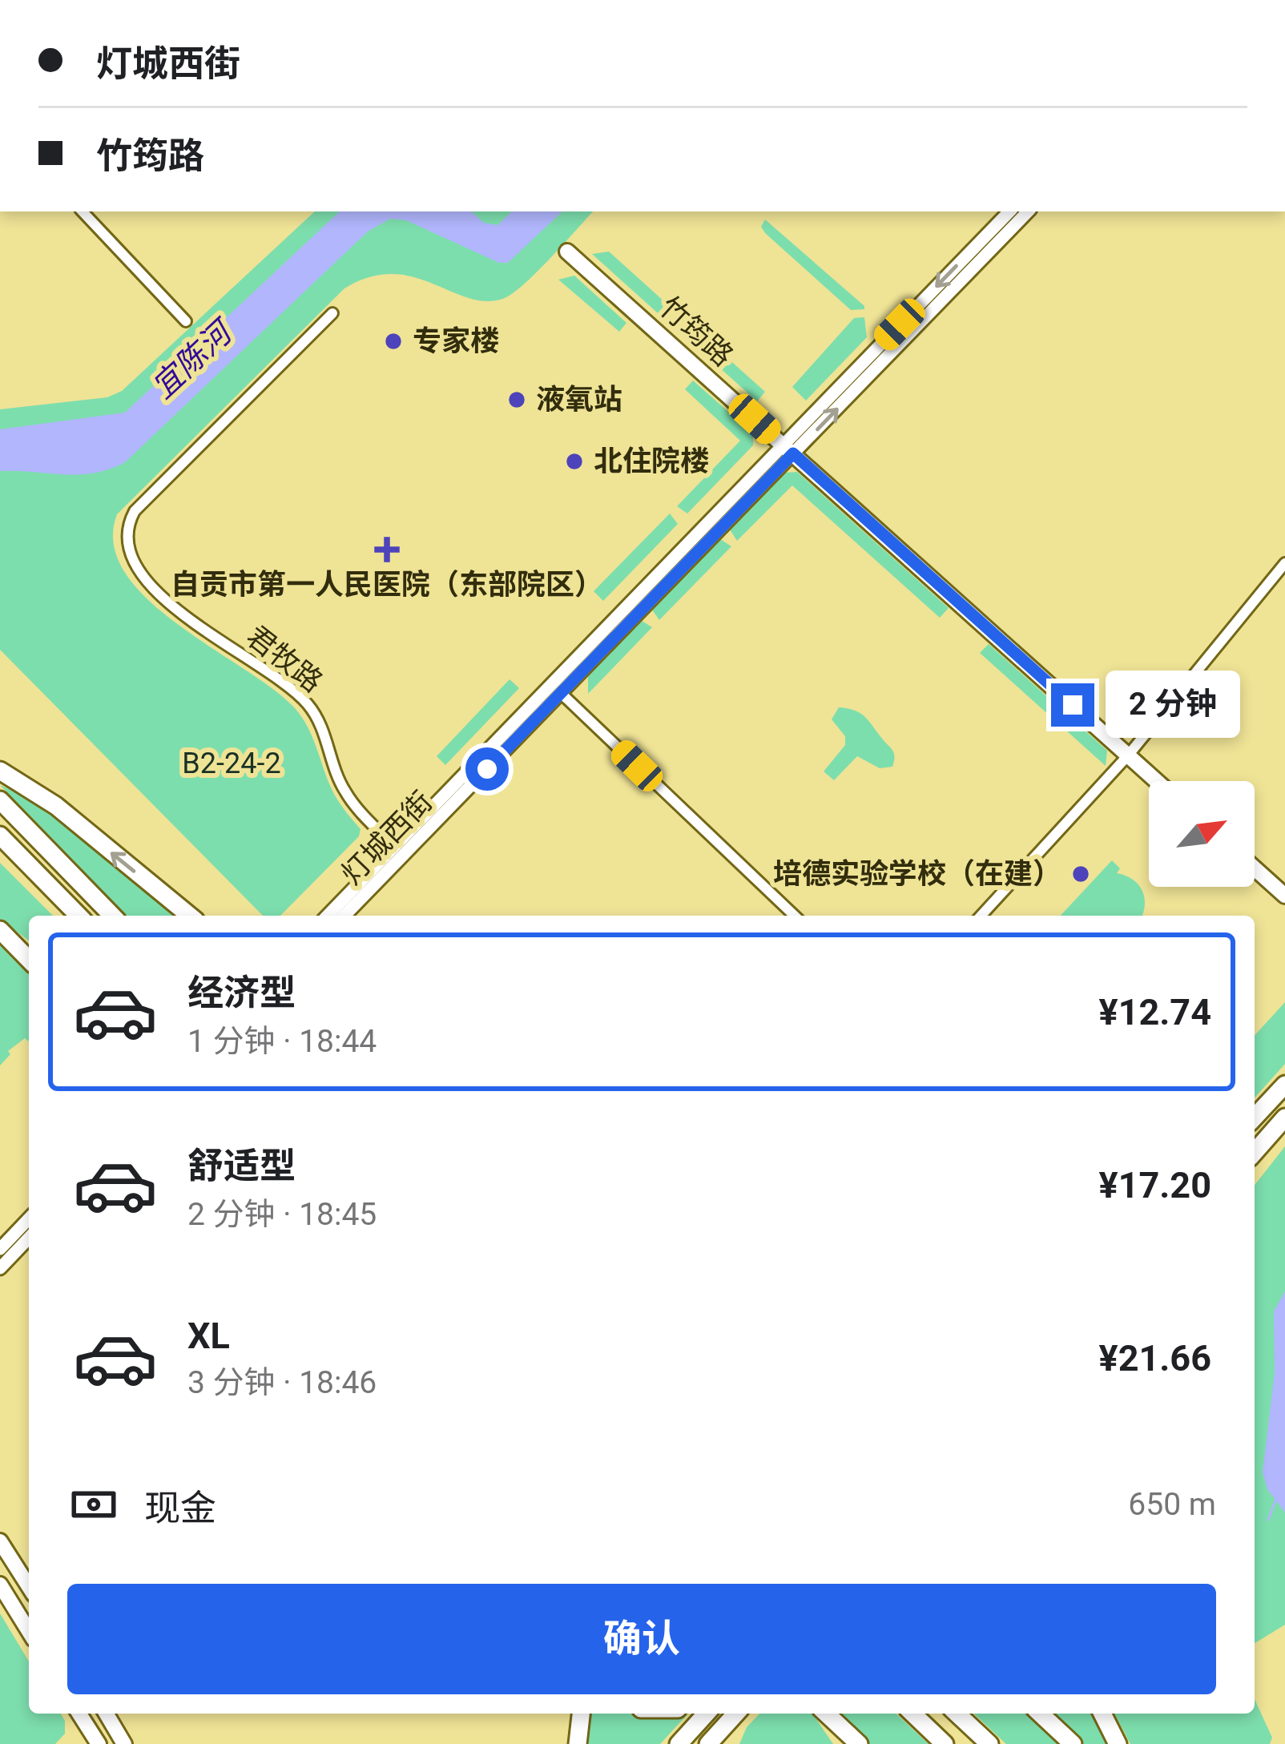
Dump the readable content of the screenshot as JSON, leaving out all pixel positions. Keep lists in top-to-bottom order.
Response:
{
  "streets": {
    "main road": ["竹筠路"],
    "street": ["君牧路", "灯城西街"]
  },
  "crossings": [
    ["竹筠路", "灯城西街"],
    ["君牧路", "灯城西街"]
  ],
  "water": ["宜陈河"],
  "parks": ["B2-24-2"],
  "places": {
    "other": [
      "专家楼",
      "液氧站",
      "北住院楼",
      "培德实验学校（在建）"
    ],
    "health": ["自贡市第一人民医院（东部院区）"]
  },
  "north": "top right",
  "page": {
    "banner": ["灯城西街", "竹筠路"],
    "bubble": "2 分钟",
    "list": [
      {
        "name": "经济型",
        "note": "1 分钟 · 18:44",
        "value": "¥12.74"
      },
      {
        "name": "舒适型",
        "note": "2 分钟 · 18:45",
        "value": "¥17.20"
      },
      {
        "name": "XL",
        "note": "3 分钟 · 18:46",
        "value": "¥21.66"
      }
    ],
    "pay": ["现金", "650 m"],
    "buttons": "确认"
  }
}
